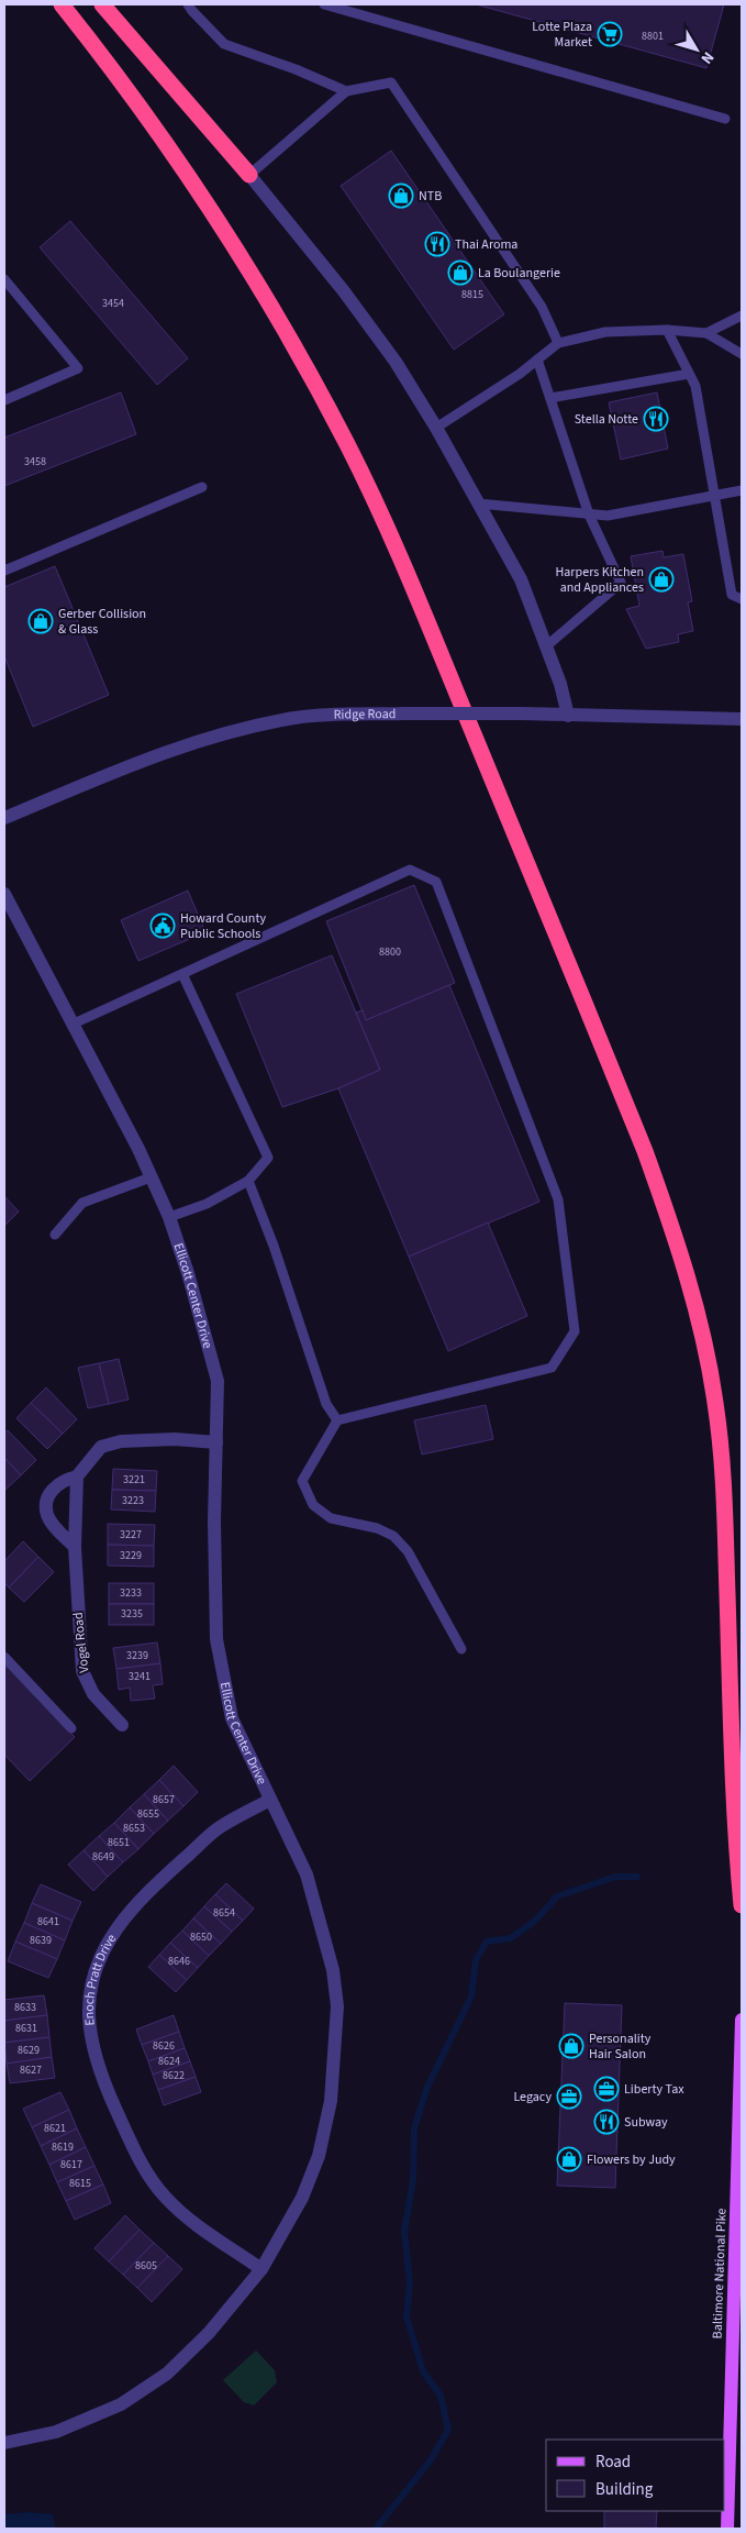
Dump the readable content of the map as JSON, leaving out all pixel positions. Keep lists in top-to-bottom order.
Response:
{
  "streets": {
    "main road": ["Baltimore National Pike"],
    "street": [
      "Ridge Road",
      "Ellicott Center Drive",
      "Vogel Road",
      "Enoch Pratt Drive"
    ]
  },
  "crossings": [
    ["Ellicott Center Drive", "Enoch Pratt Drive"]
  ],
  "places": {
    "supermarket": ["Lotte Plaza Market"],
    "shop": [
      "NTB",
      "La Boulangerie",
      "Harpers Kitchen and Appliances",
      "Gerber Collision & Glass",
      "Personality Hair Salon",
      "Flowers by Judy"
    ],
    "restaurant": ["Thai Aroma", "Stella Notte", "Subway"],
    "public building": ["Howard County Public Schools"],
    "office": ["Liberty Tax", "Legacy"]
  },
  "house_numbers": [
    "8801",
    "8815",
    "3454",
    "3458",
    "8800",
    "3221",
    "3223",
    "3227",
    "3229",
    "3233",
    "3235",
    "3239",
    "3241",
    "8657",
    "8655",
    "8653",
    "8651",
    "8649",
    "8654",
    "8641",
    "8650",
    "8639",
    "8646",
    "8633",
    "8631",
    "8626",
    "8629",
    "8624",
    "8627",
    "8622",
    "8621",
    "8619",
    "8617",
    "8615",
    "8605"
  ],
  "legend": ["Road", "Building"],
  "north": "bottom right"
}
